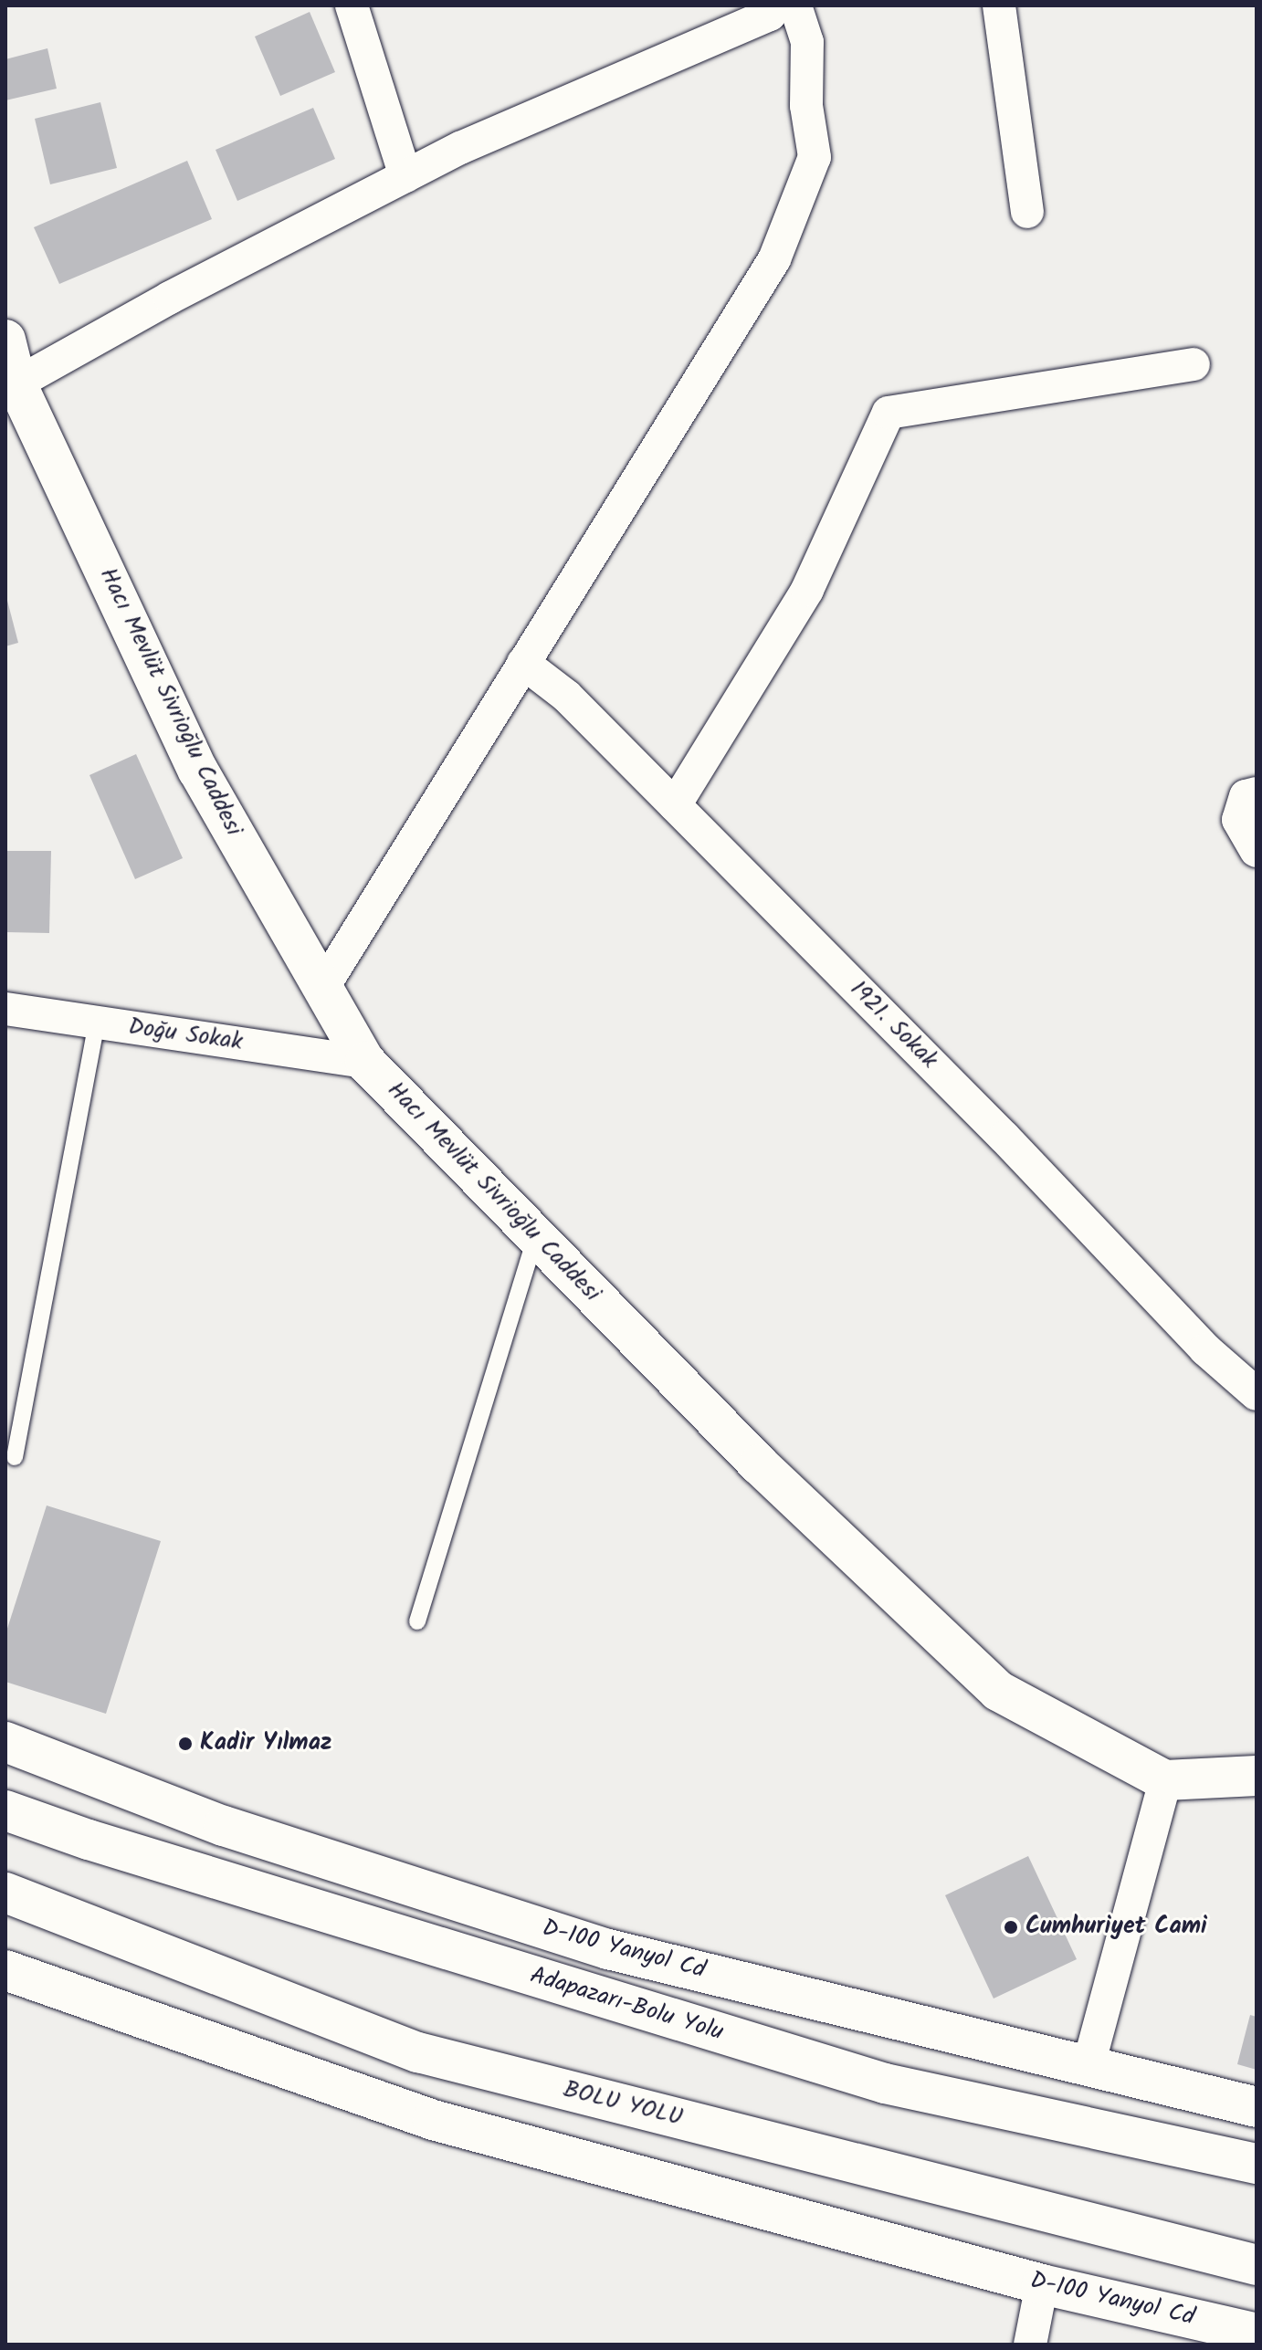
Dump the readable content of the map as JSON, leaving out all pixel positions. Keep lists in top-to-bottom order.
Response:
{
  "streets": {
    "main road": [
      "Hacı Mevlüt Sivrioğlu Caddesi",
      "D-100 Yanyol Cd",
      "Adapazarı-Bolu Yolu",
      "BOLU YOLU"
    ],
    "street": ["1921. Sokak", "Doğu Sokak"]
  },
  "crossings": [
    ["Hacı Mevlüt Sivrioğlu Caddesi", "Doğu Sokak"]
  ],
  "places": ["Kadir Yılmaz", "Cumhuriyet Cami"]
}
